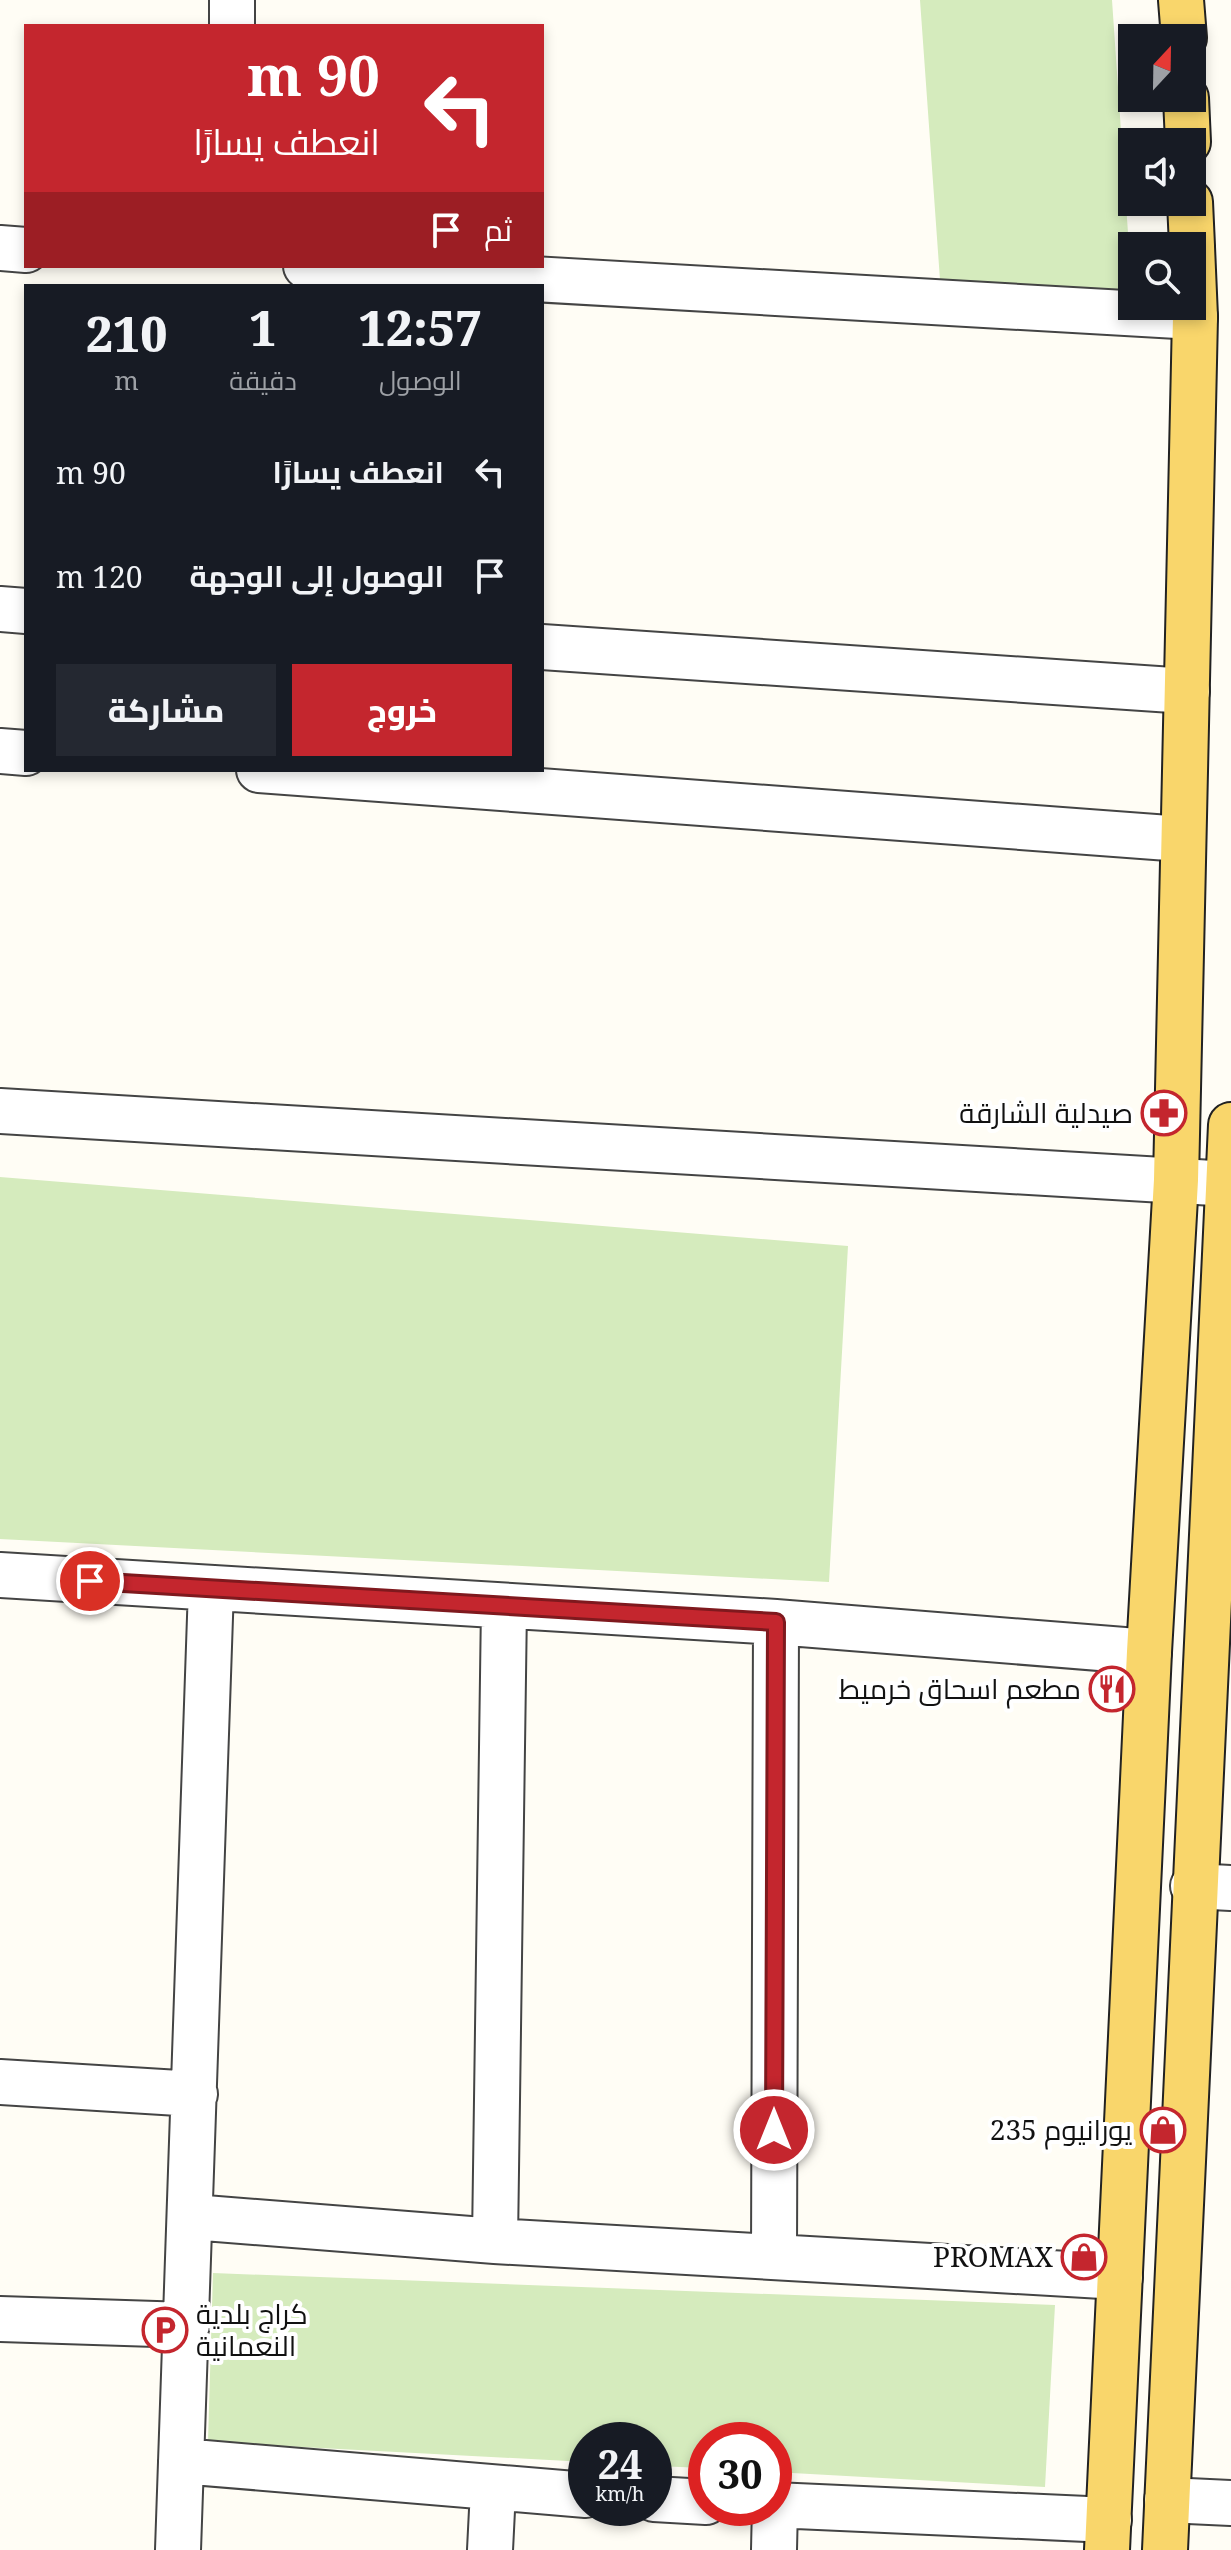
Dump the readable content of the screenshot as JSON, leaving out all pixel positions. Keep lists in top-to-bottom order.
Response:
{
  "places": {
    "pharmacy": ["صيدلية الشارقة"],
    "restaurant": ["مطعم اسحاق خرميط"],
    "shop": ["يورانيوم 235", "PROMAX"],
    "parking": ["كراج بلدية النعمانية"]
  },
  "north": "top",
  "page": {
    "turn": ["90 m", "انعطف يسارًا"],
    "then": "ثم",
    "eta": [
      "12:57",
      "الوصول",
      "1",
      "دقيقة",
      "210",
      "m"
    ],
    "list": [
      {
        "name": "انعطف يسارًا",
        "value": "90 m"
      },
      {
        "name": "الوصول إلى الوجهة",
        "value": "120 m"
      }
    ],
    "buttons": ["خروج", "مشاركة"],
    "speed": "24 km/h",
    "limit": "30"
  }
}
